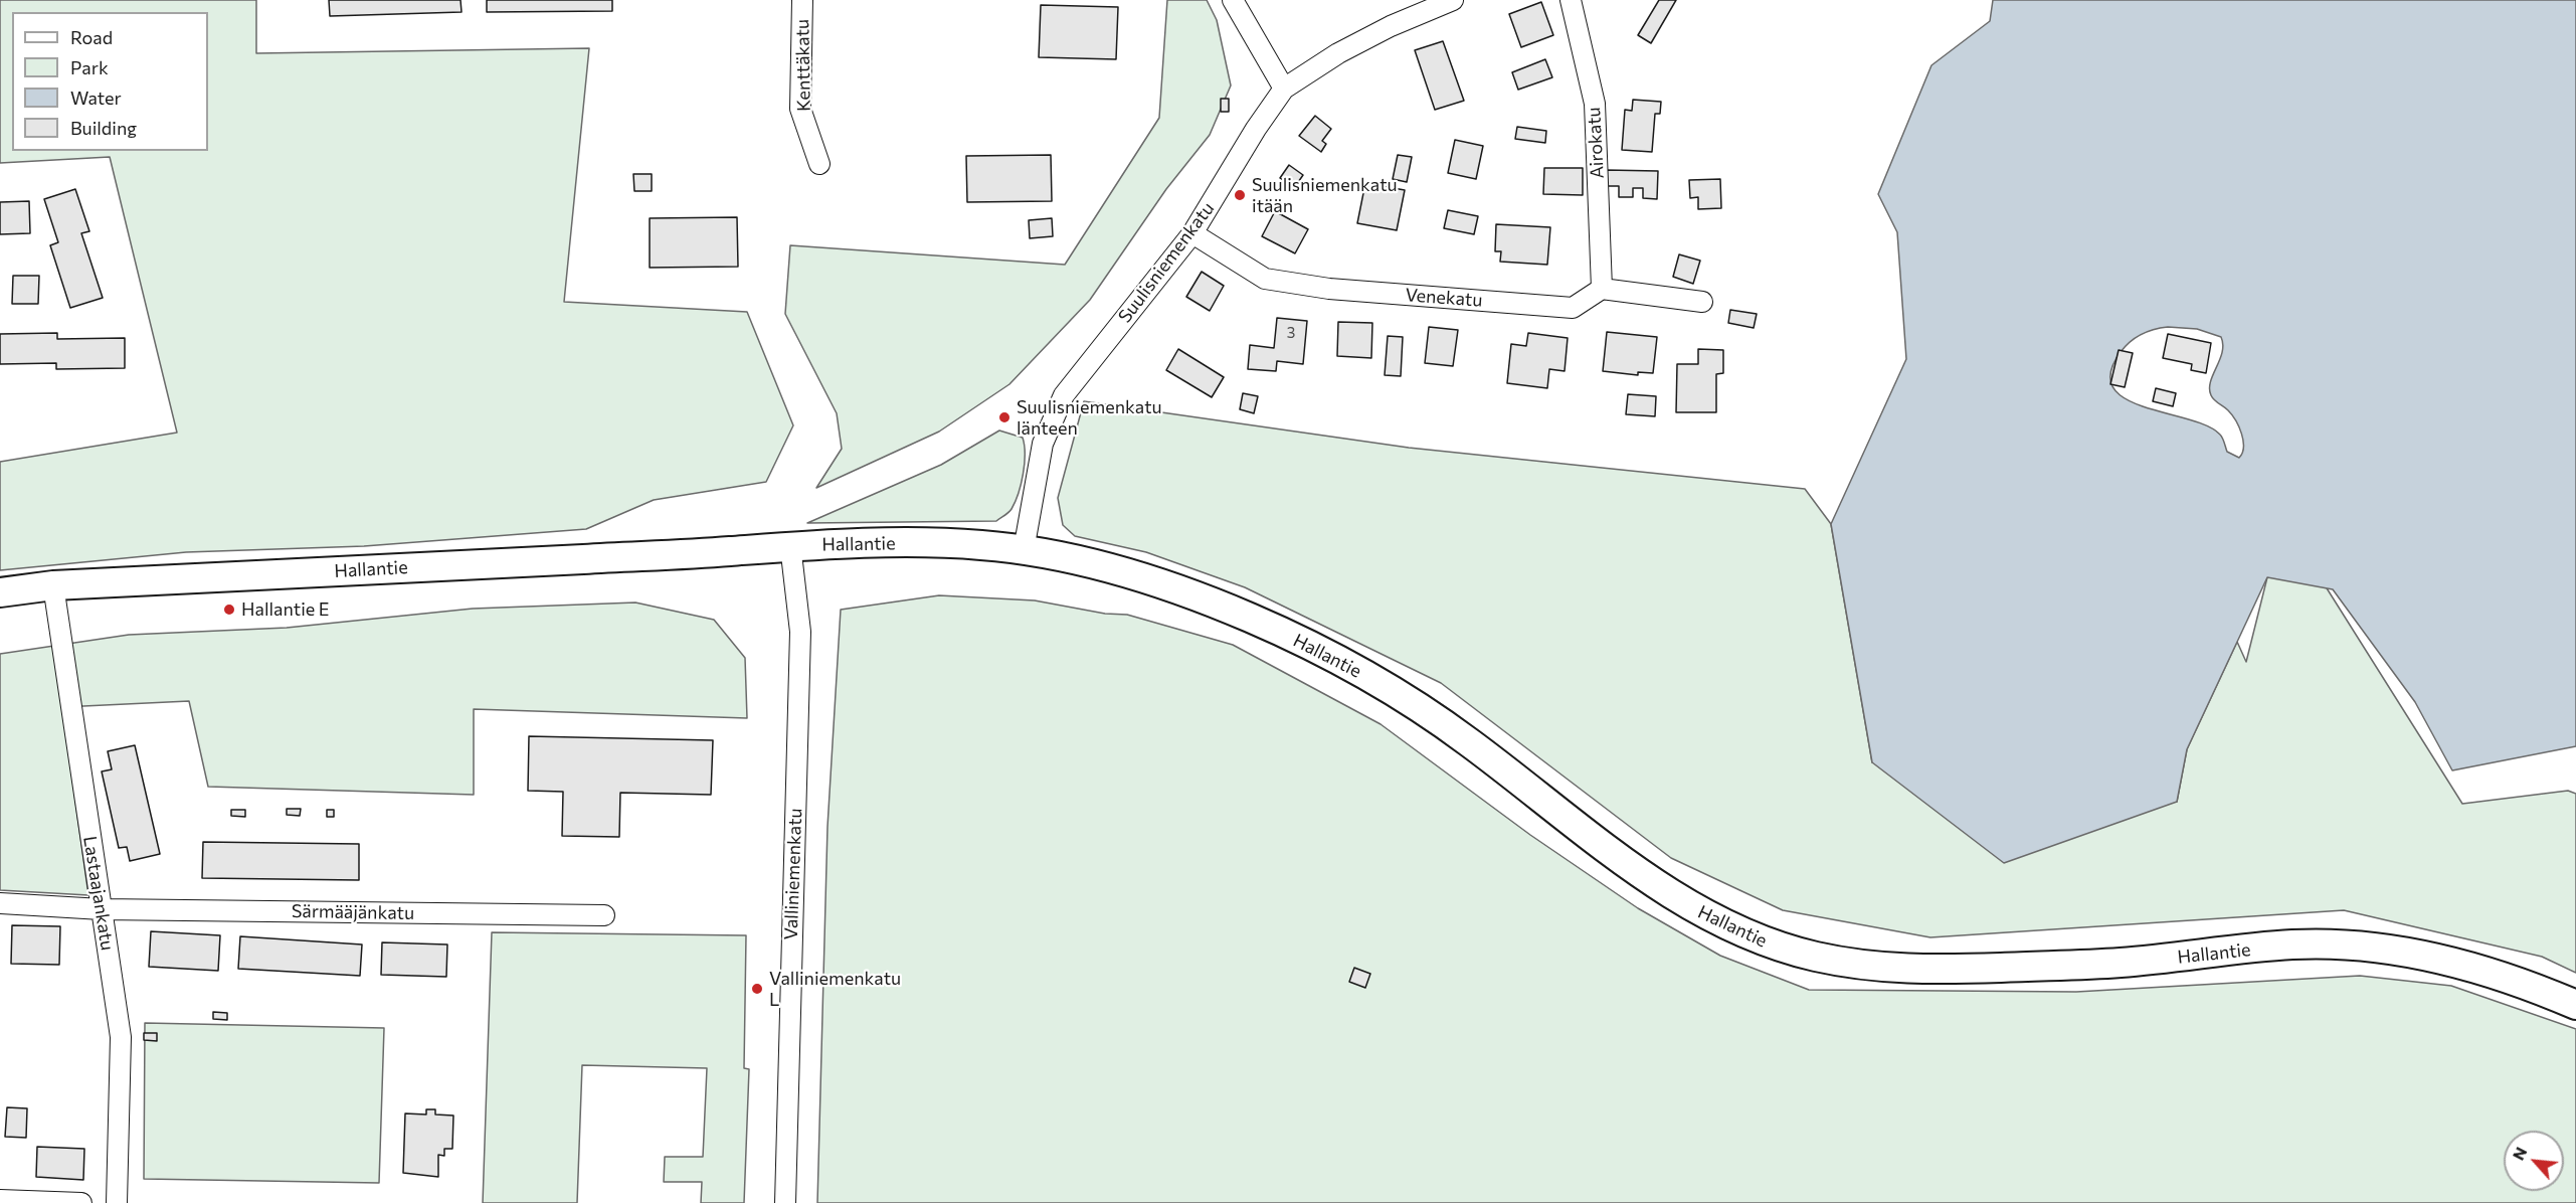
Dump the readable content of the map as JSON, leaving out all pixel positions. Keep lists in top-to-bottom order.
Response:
{
  "streets": {
    "street": [
      "Kenttäkatu",
      "Airokatu",
      "Suulisniemenkatu",
      "Venekatu",
      "Hallantie",
      "Valliniemenkatu",
      "Lastaajankatu",
      "Särmääjänkatu"
    ]
  },
  "crossings": [
    ["Airokatu", "Venekatu"],
    ["Suulisniemenkatu", "Venekatu"],
    ["Suulisniemenkatu", "Hallantie"],
    ["Hallantie", "Valliniemenkatu"],
    ["Hallantie", "Lastaajankatu"],
    ["Lastaajankatu", "Särmääjänkatu"]
  ],
  "places": [
    "Suulisniemenkatu itään",
    "Suulisniemenkatu länteen",
    "Hallantie E",
    "Valliniemenkatu L"
  ],
  "house_numbers": ["3"],
  "legend": [
    "Road",
    "Park",
    "Water",
    "Building"
  ],
  "north": "top left"
}
